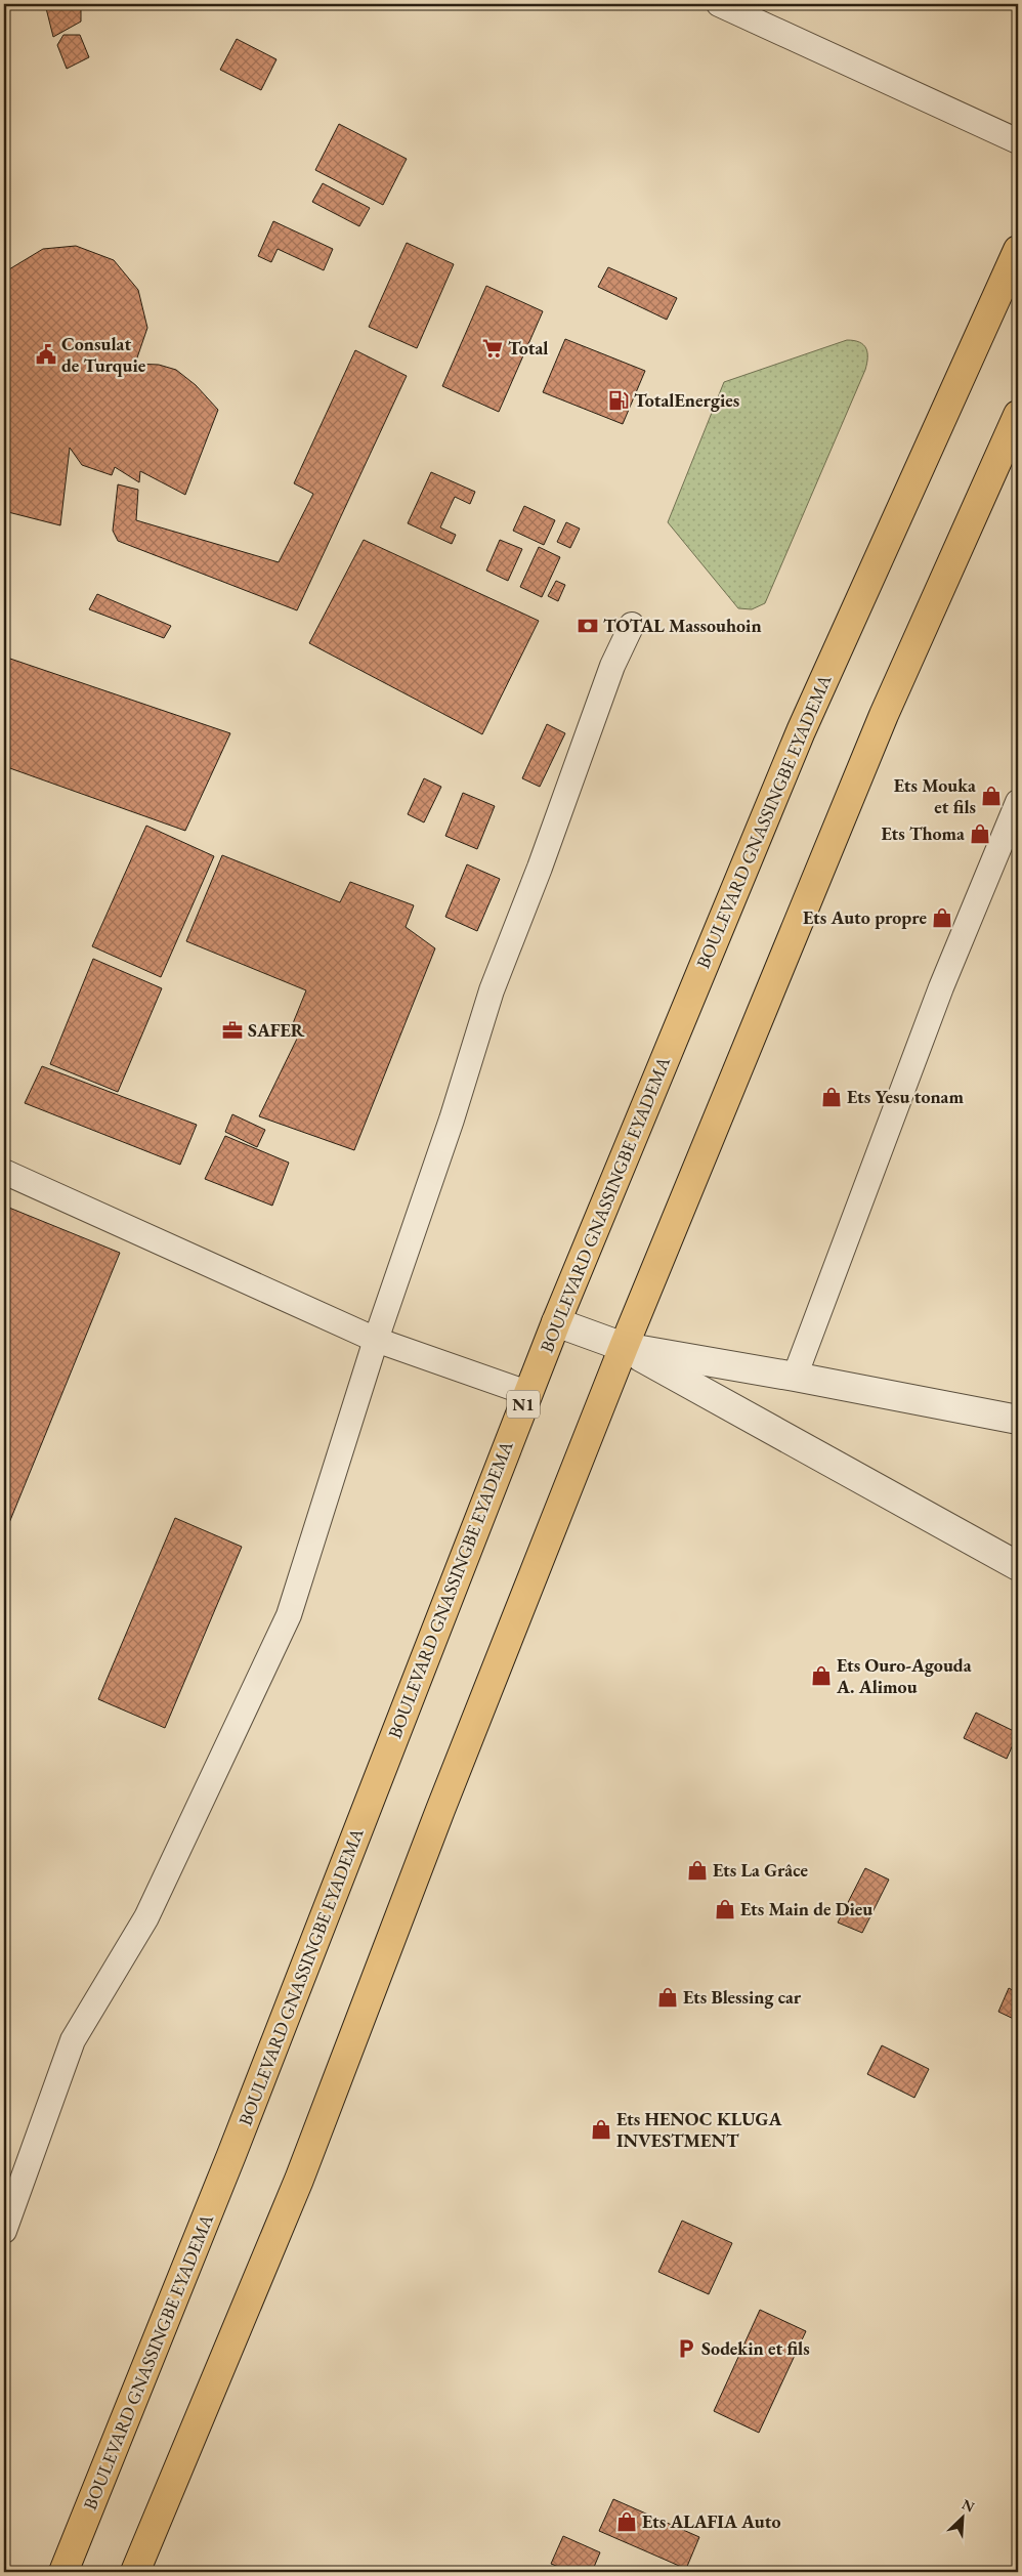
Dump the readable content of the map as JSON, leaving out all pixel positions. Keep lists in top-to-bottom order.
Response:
{
  "streets": {
    "highway": ["BOULEVARD GNASSINGBE EYADEMA", "N1"]
  },
  "places": {
    "supermarket": ["Total"],
    "public building": ["Consulat de Turquie"],
    "fuel station": ["TotalEnergies"],
    "bank": ["TOTAL Massouhoin"],
    "shop": [
      "Ets Mouka et fils",
      "Ets Thoma",
      "Ets Auto propre",
      "Ets Yesu tonam",
      "Ets Ouro-Agouda A. Alimou",
      "Ets La Grâce",
      "Ets Main de Dieu",
      "Ets Blessing car",
      "Ets HENOC KLUGA INVESTMENT",
      "Ets ALAFIA Auto"
    ],
    "office": ["SAFER"],
    "parking": ["Sodekin et fils"]
  },
  "north": "top right"
}
